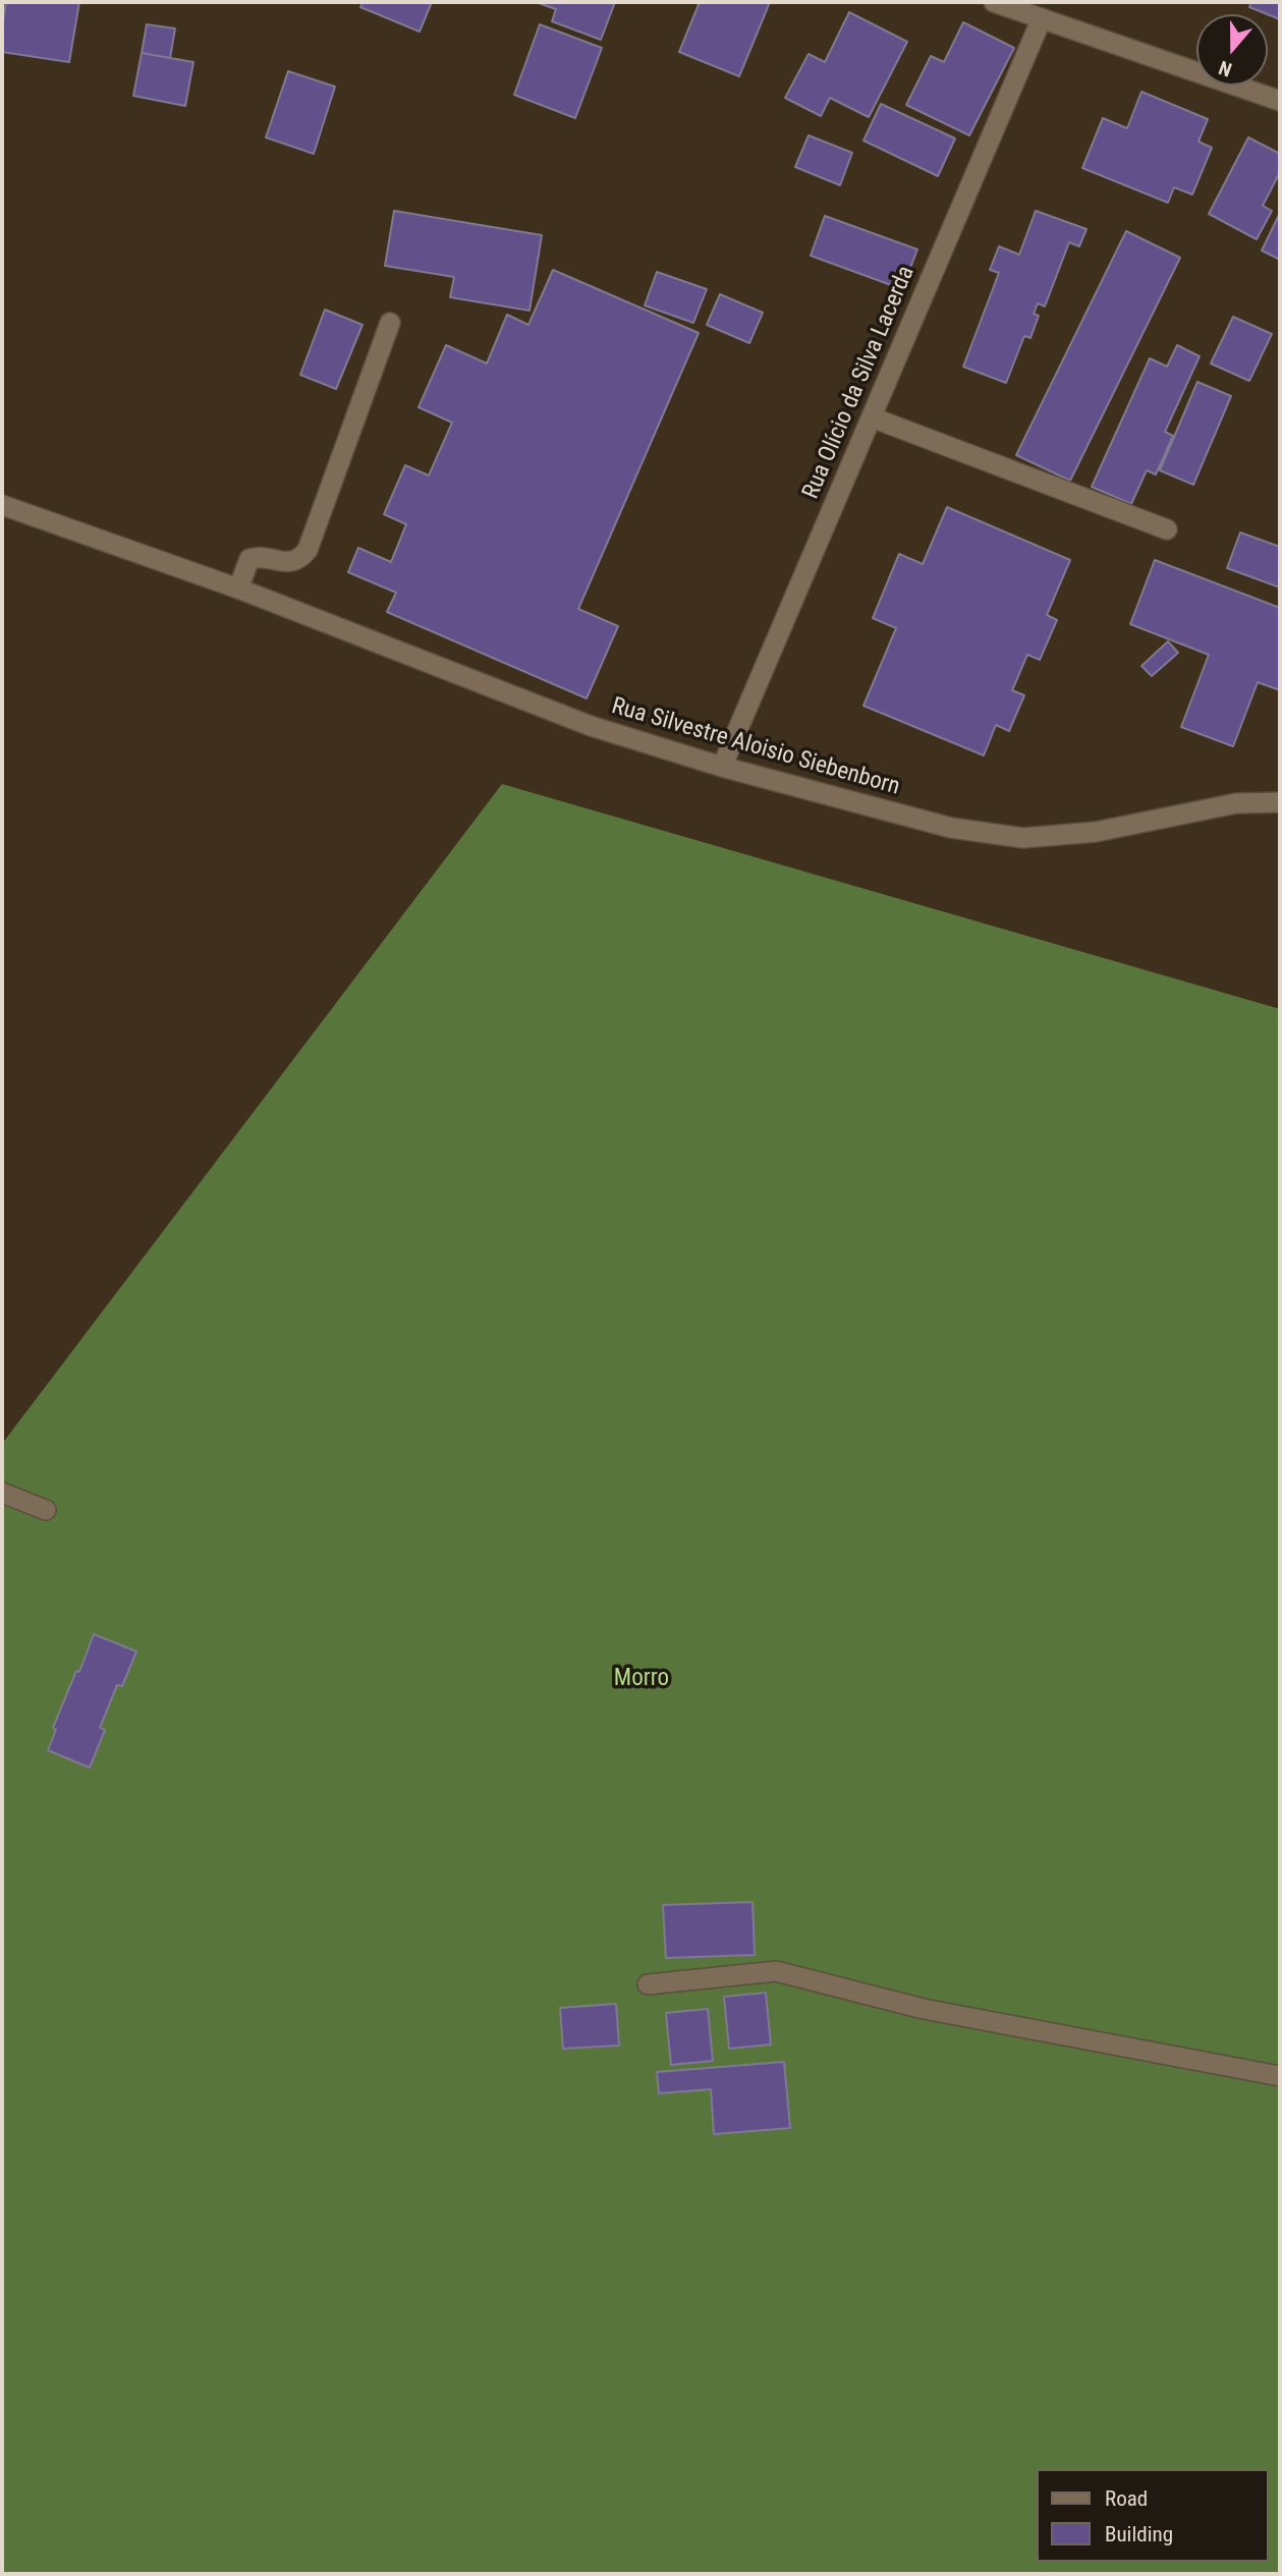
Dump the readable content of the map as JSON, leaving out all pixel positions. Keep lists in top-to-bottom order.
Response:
{
  "streets": {
    "street": ["Rua Olício da Silva Lacerda", "Rua Silvestre Aloisio Siebenborn"]
  },
  "crossings": [
    ["Rua Olício da Silva Lacerda", "Rua Silvestre Aloisio Siebenborn"]
  ],
  "parks": ["Morro"],
  "legend": ["Road", "Building"],
  "north": "bottom"
}
